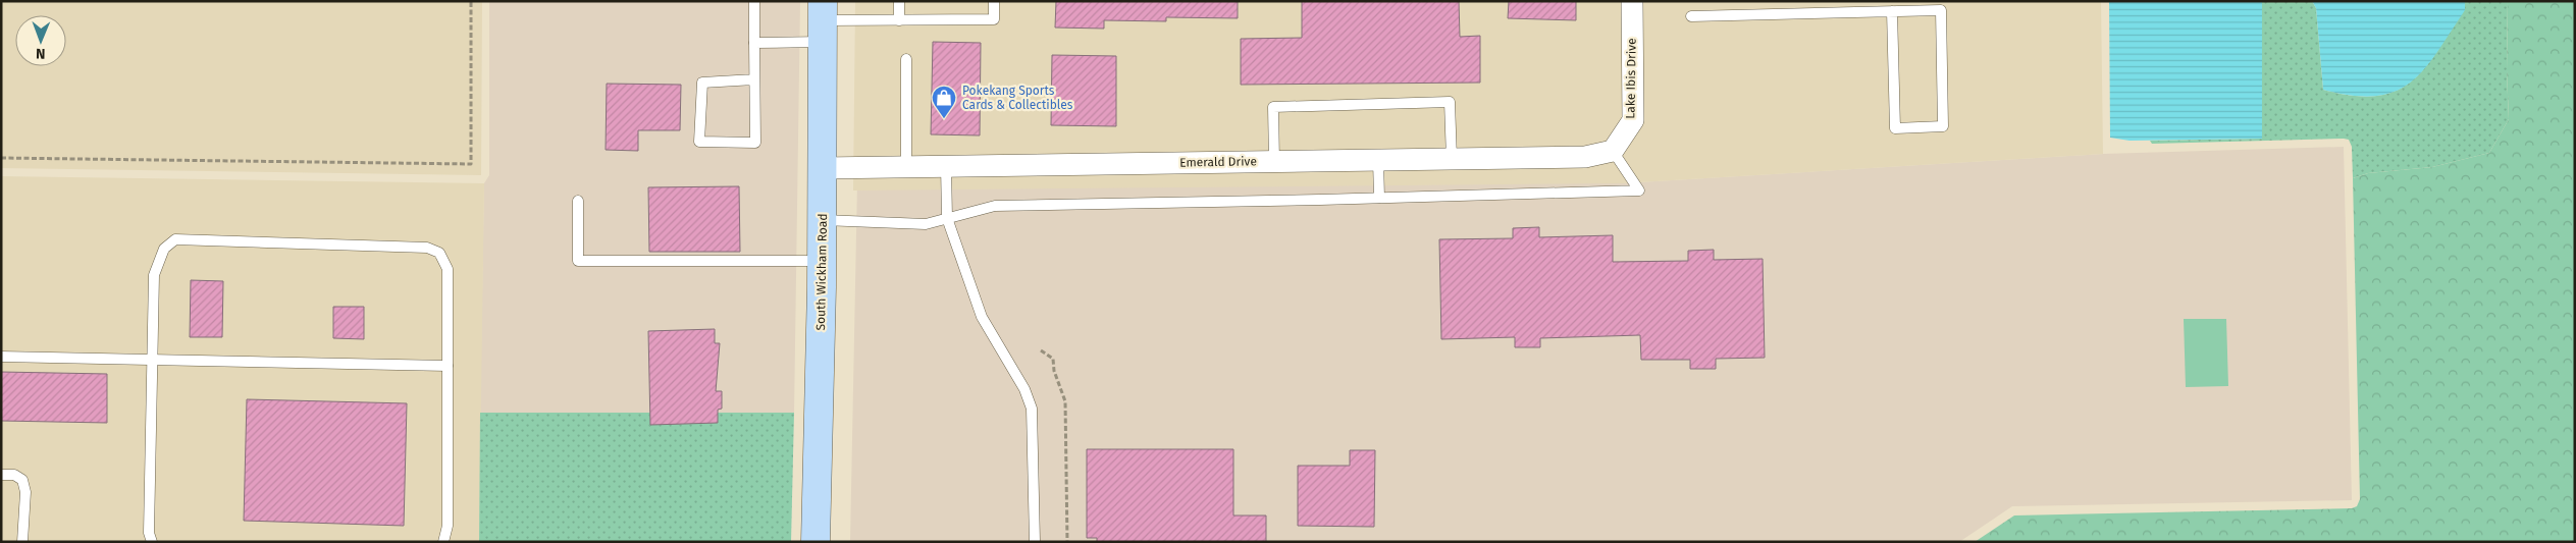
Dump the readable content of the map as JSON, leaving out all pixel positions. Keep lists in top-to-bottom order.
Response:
{
  "streets": {
    "main road": ["South Wickham Road"],
    "street": ["Lake Ibis Drive", "Emerald Drive"]
  },
  "crossings": [
    ["Lake Ibis Drive", "Emerald Drive"],
    ["Emerald Drive", "South Wickham Road"]
  ],
  "places": {
    "shop": ["Pokekang Sports Cards & Collectibles"]
  },
  "north": "bottom"
}
